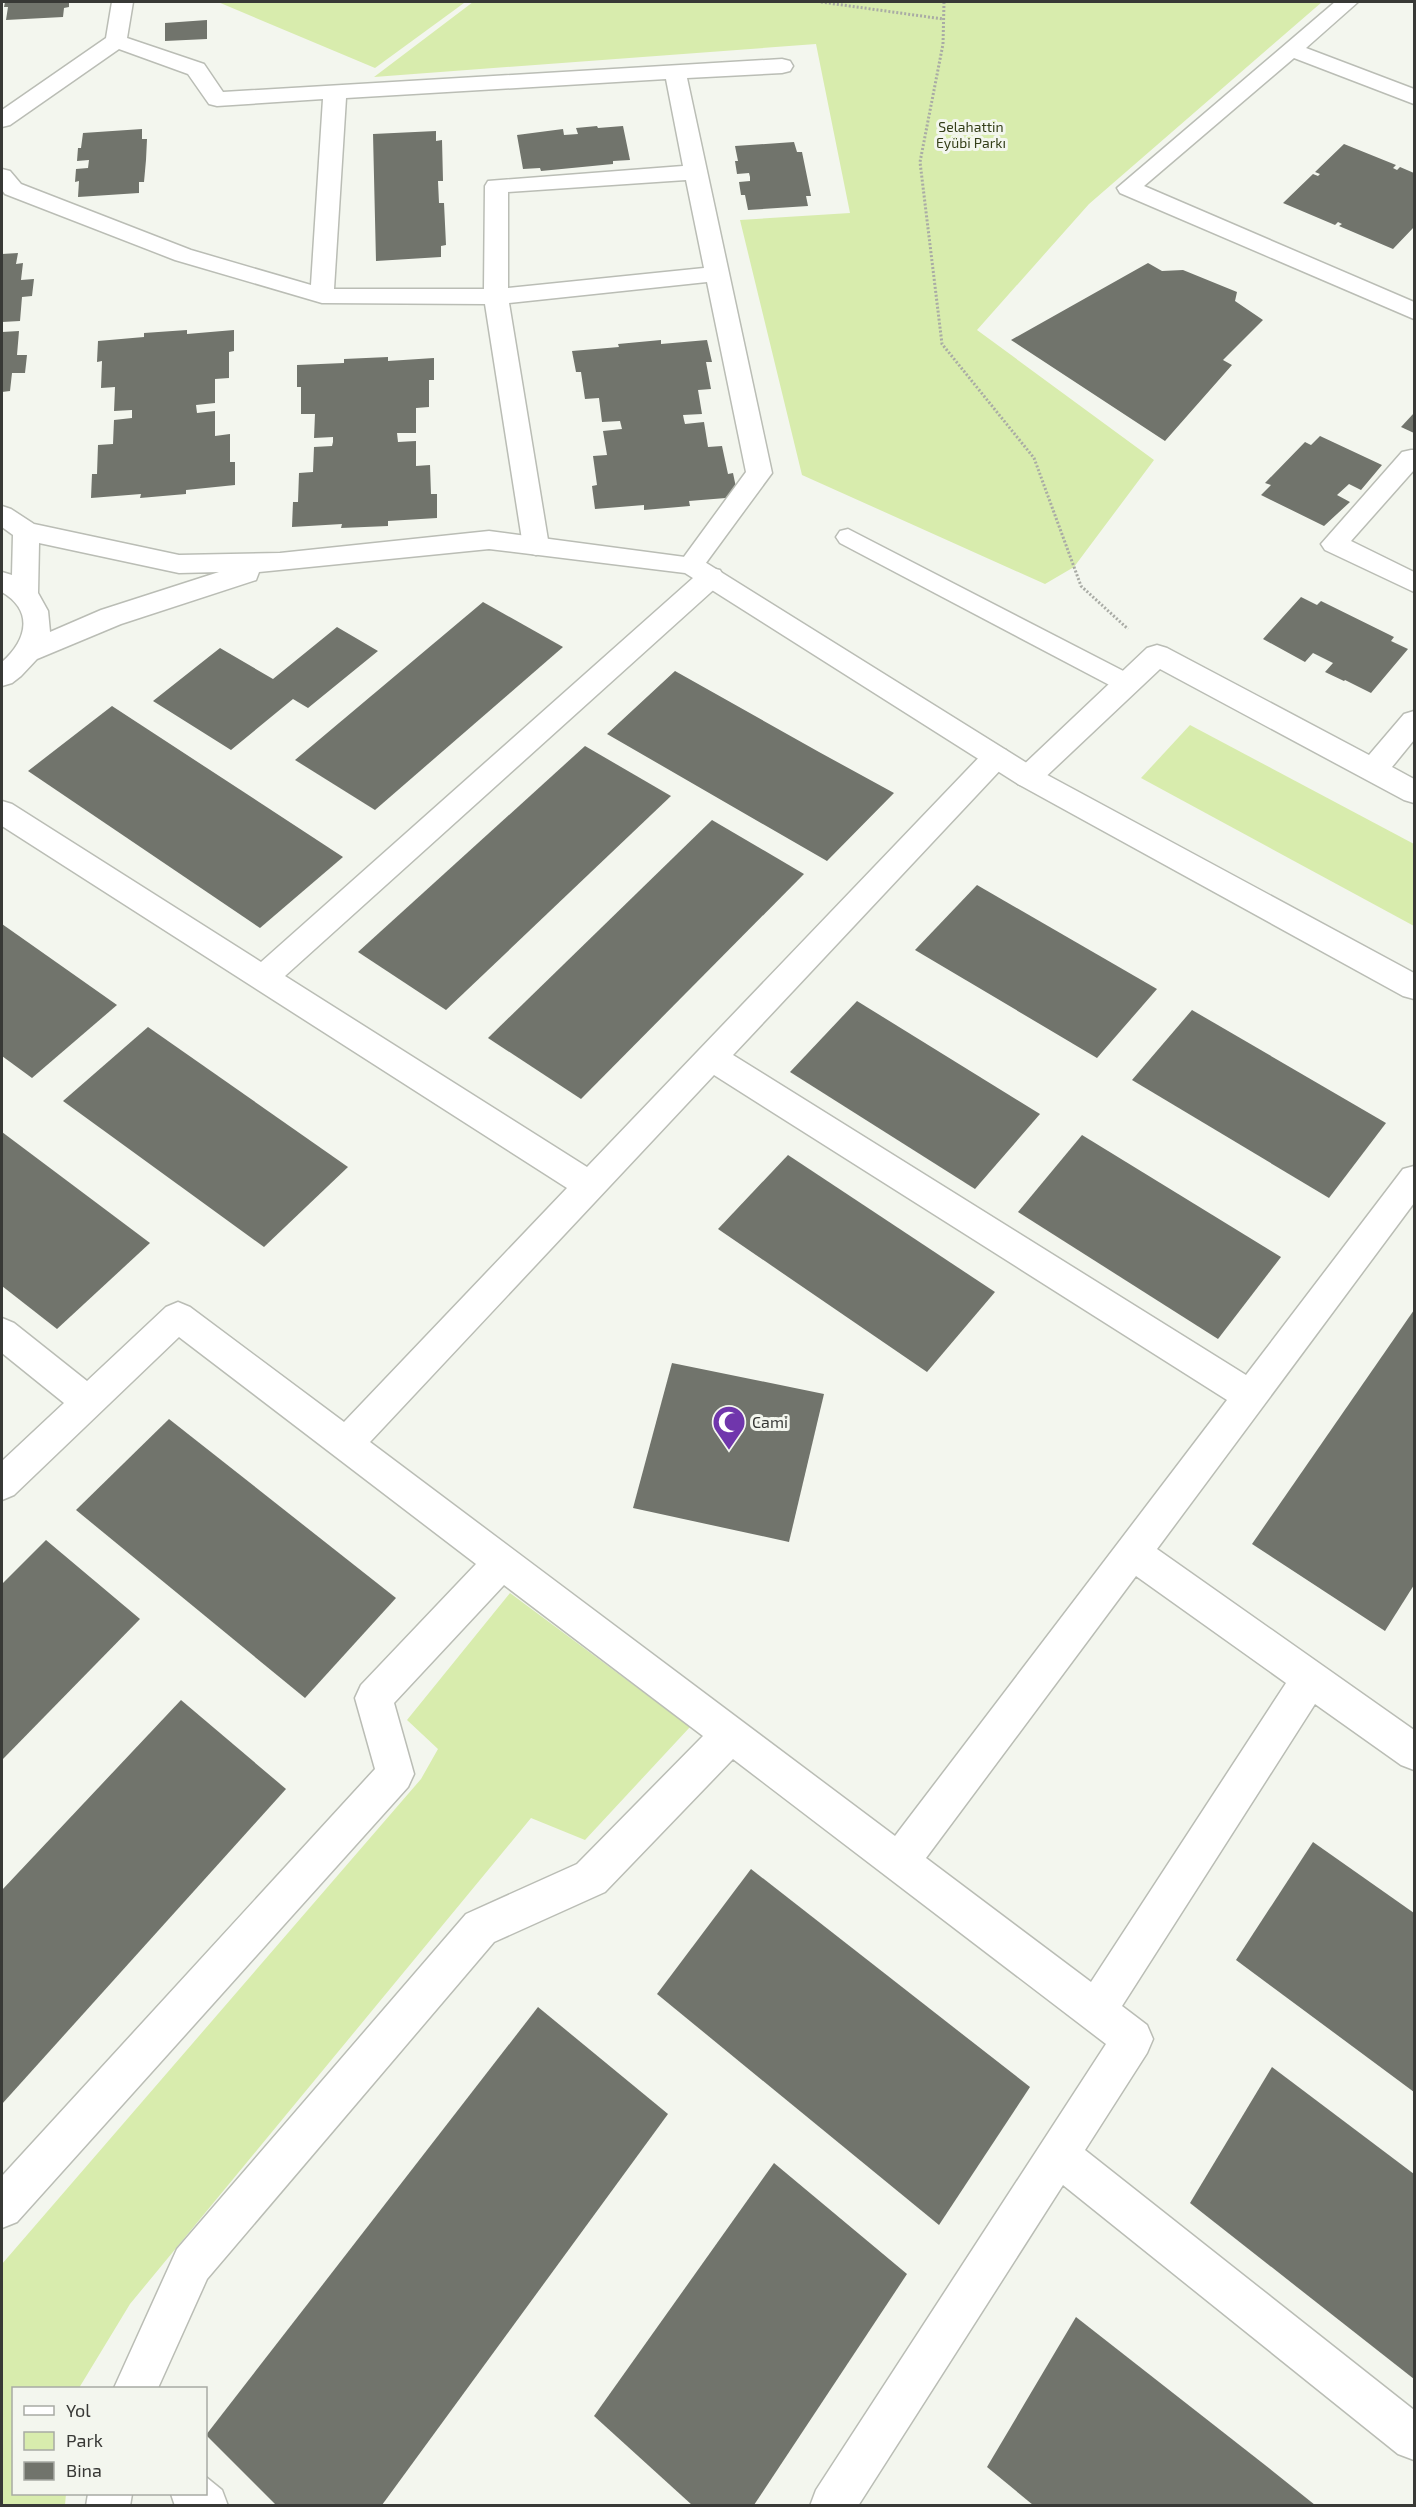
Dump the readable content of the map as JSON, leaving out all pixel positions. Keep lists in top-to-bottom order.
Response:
{
  "parks": ["Selahattin Eyübi Parkı"],
  "places": {
    "mosque": ["Cami"]
  },
  "legend": ["Yol", "Park", "Bina"]
}
